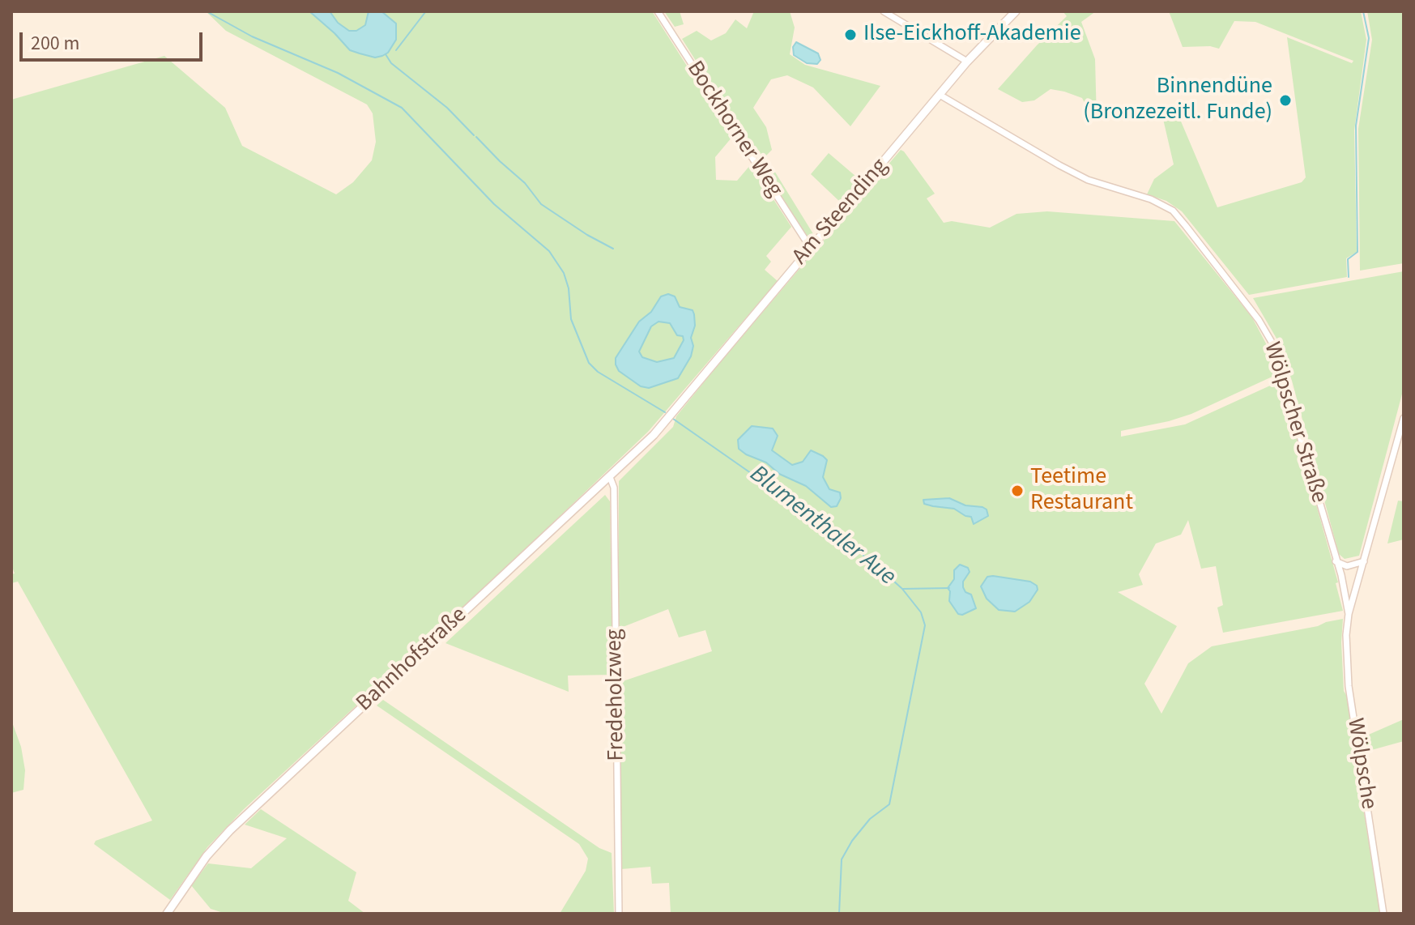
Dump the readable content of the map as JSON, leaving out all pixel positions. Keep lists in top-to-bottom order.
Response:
{
  "streets": {
    "street": [
      "Bockhorner Weg",
      "Am Steending",
      "Wölpscher Straße",
      "Bahnhofstraße",
      "Fredeholzweg",
      "Wölpsche"
    ]
  },
  "crossings": [
    ["Bockhorner Weg", "Am Steending"],
    ["Am Steending", "Wölpscher Straße"],
    ["Am Steending", "Bahnhofstraße"],
    ["Wölpscher Straße", "Wölpsche"],
    ["Bahnhofstraße", "Fredeholzweg"]
  ],
  "water": ["Blumenthaler Aue"],
  "places": ["Ilse-Eickhoff-Akademie", "Binnendüne (Bronzezeitl. Funde)", "Teetime Restaurant"],
  "scale_bar": "200 m"
}
